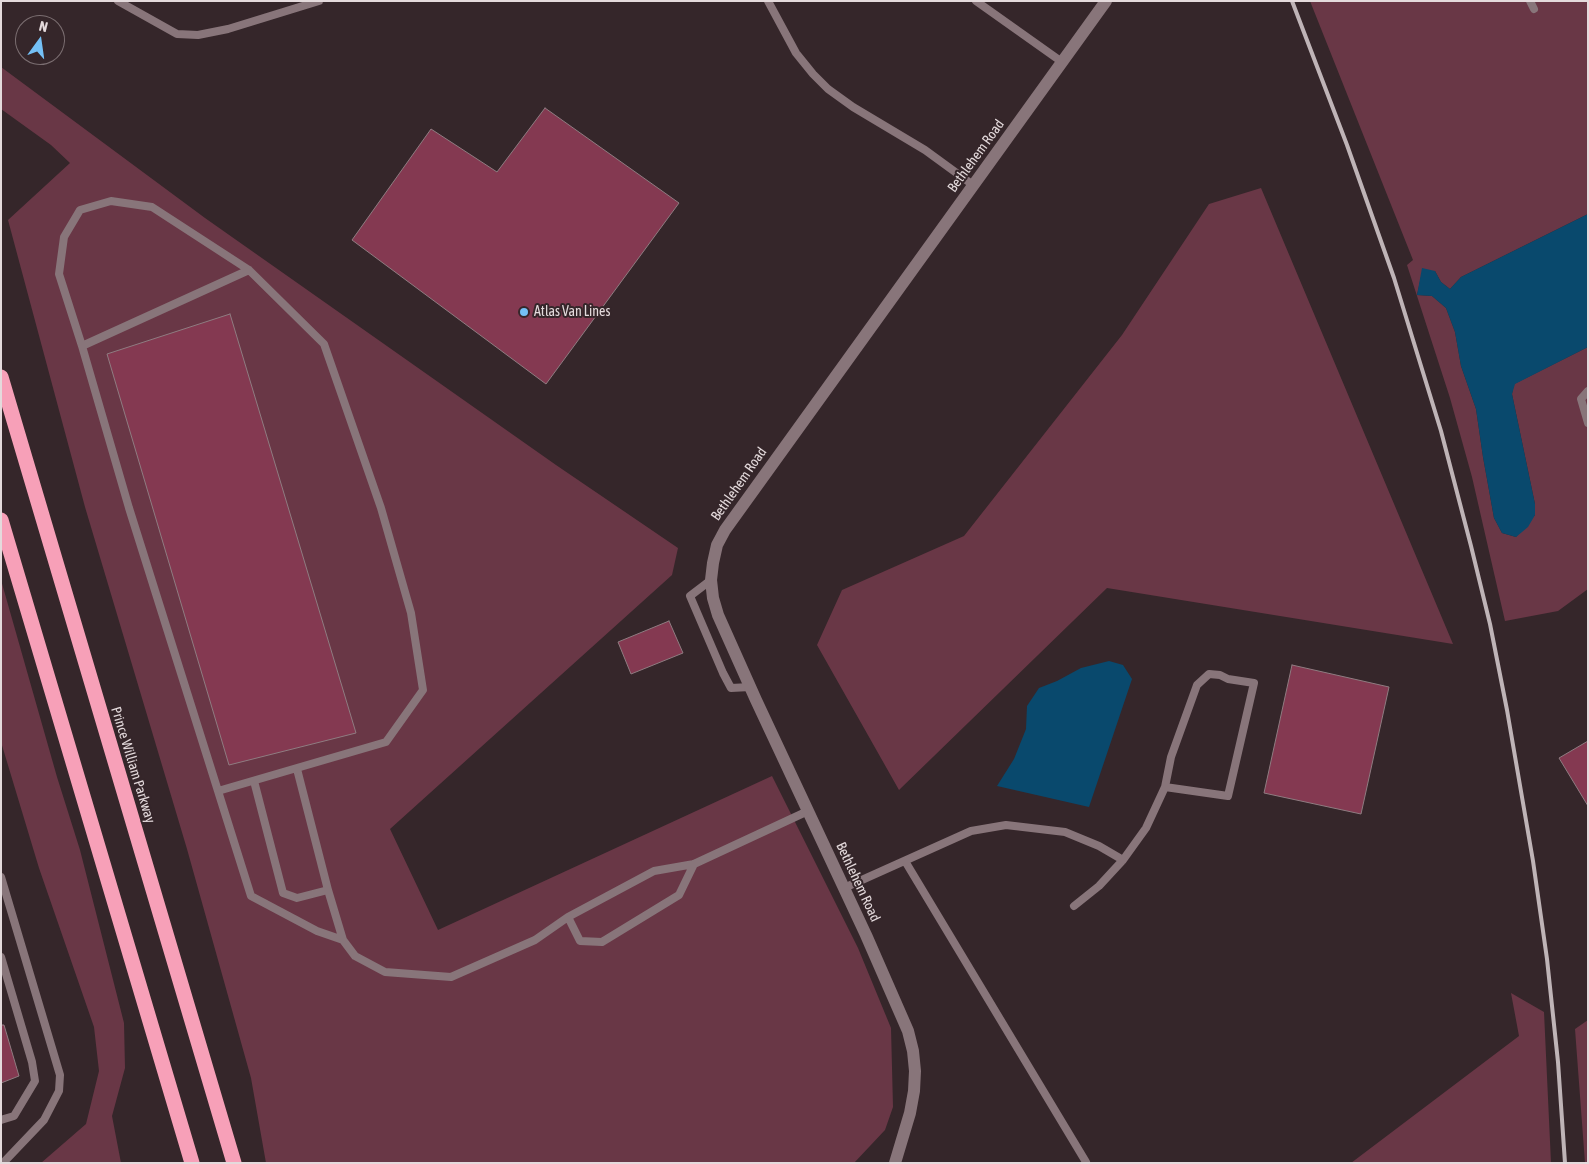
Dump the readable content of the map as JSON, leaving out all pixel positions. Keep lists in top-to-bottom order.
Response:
{
  "streets": {
    "highway": ["Prince William Parkway"],
    "street": ["Bethlehem Road"]
  },
  "places": ["Atlas Van Lines"],
  "north": "top"
}
